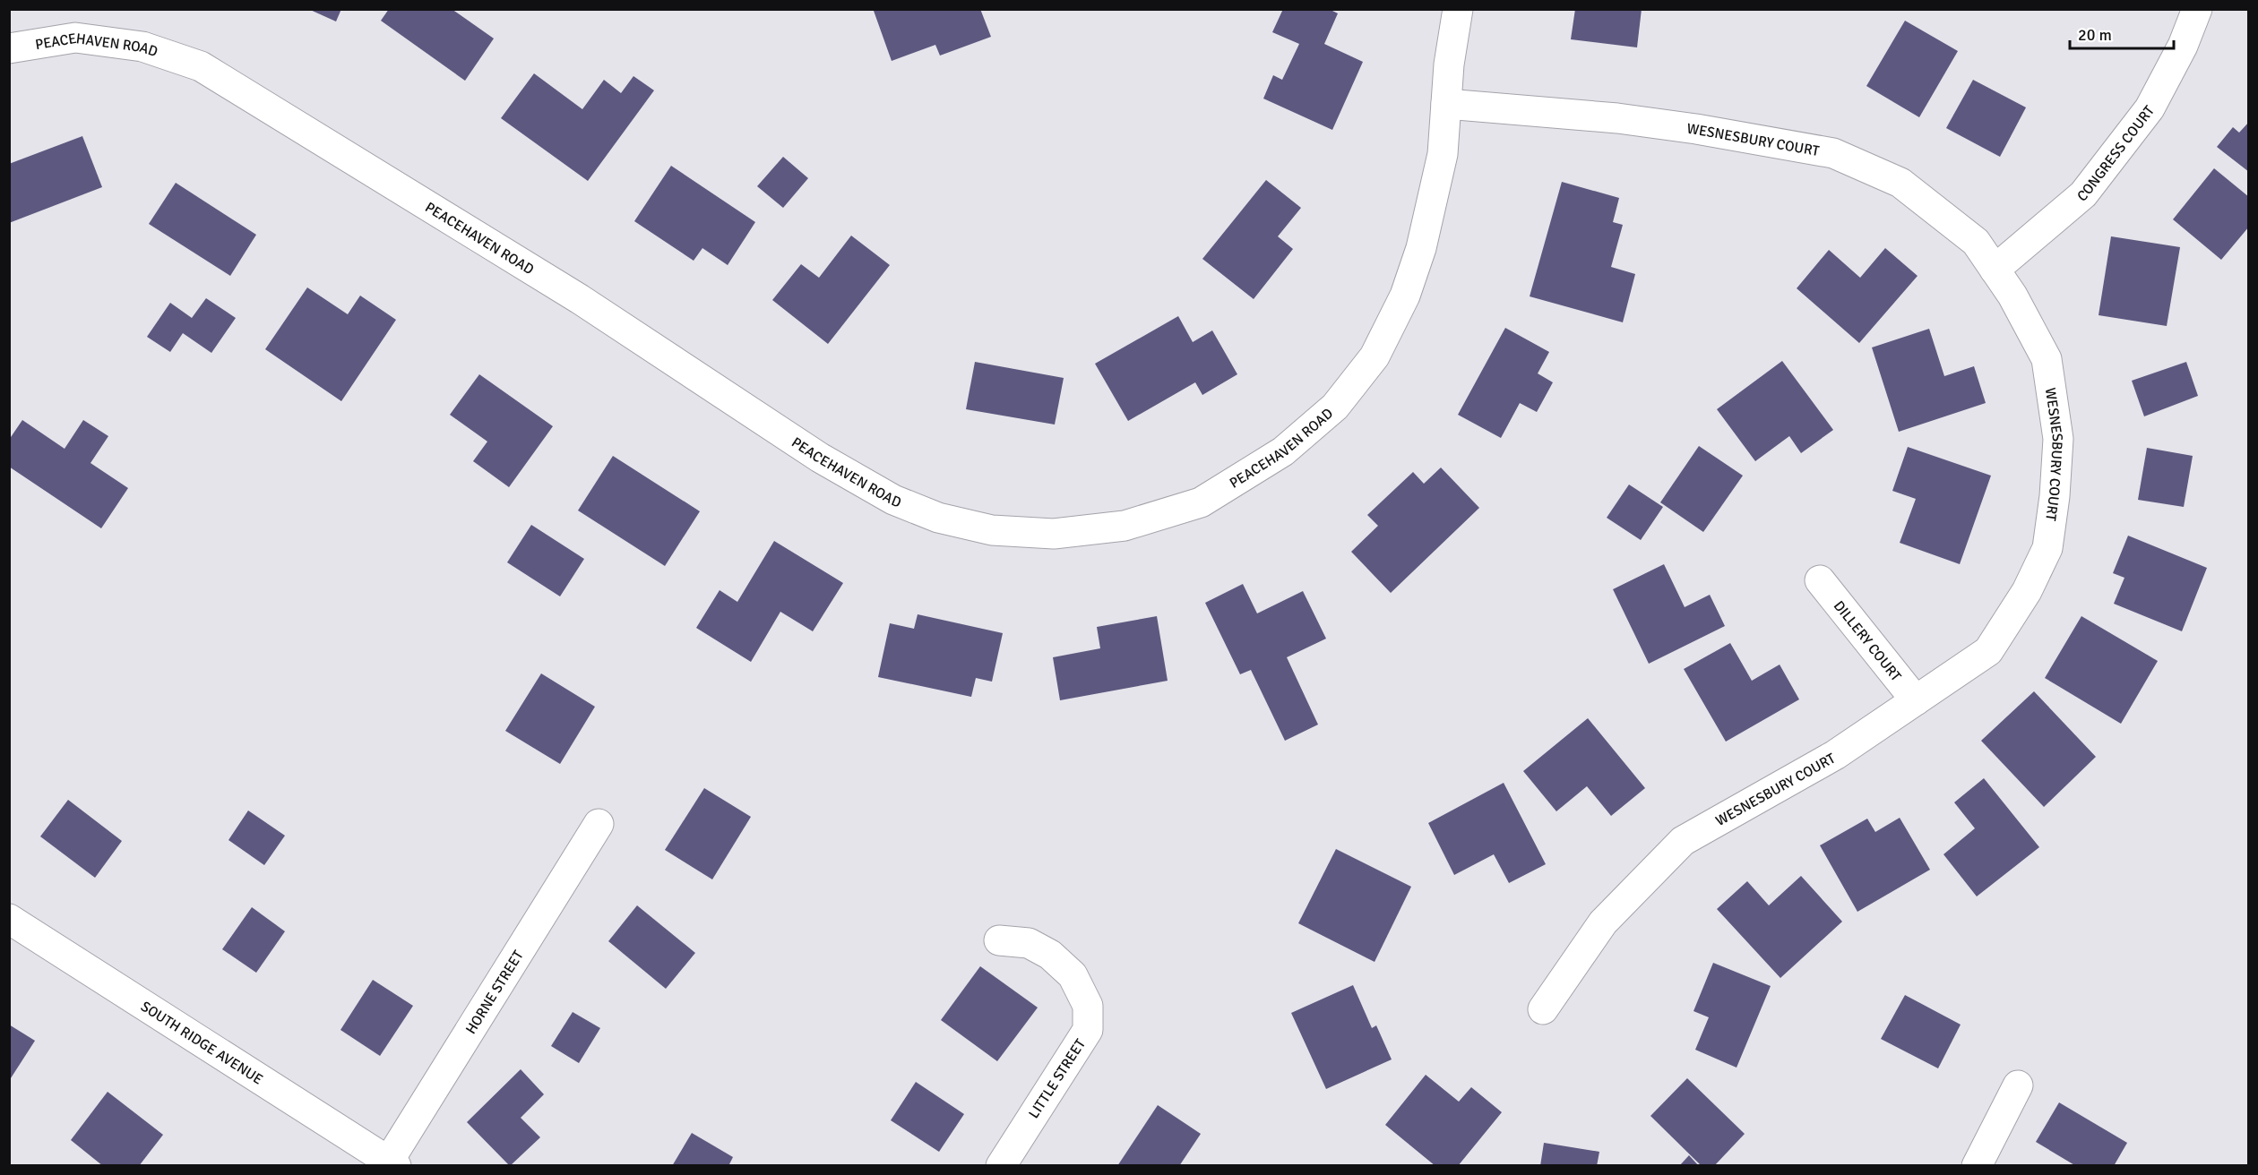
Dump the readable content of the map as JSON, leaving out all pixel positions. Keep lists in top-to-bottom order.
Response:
{
  "streets": {
    "street": [
      "PEACEHAVEN ROAD",
      "WESNESBURY COURT",
      "CONGRESS COURT",
      "DILLERY COURT",
      "HORNE STREET",
      "SOUTH RIDGE AVENUE",
      "LITTLE STREET"
    ]
  },
  "crossings": [
    ["PEACEHAVEN ROAD", "WESNESBURY COURT"],
    ["WESNESBURY COURT", "CONGRESS COURT"],
    ["WESNESBURY COURT", "DILLERY COURT"],
    ["HORNE STREET", "SOUTH RIDGE AVENUE"]
  ],
  "scale_bar": "20 m"
}
